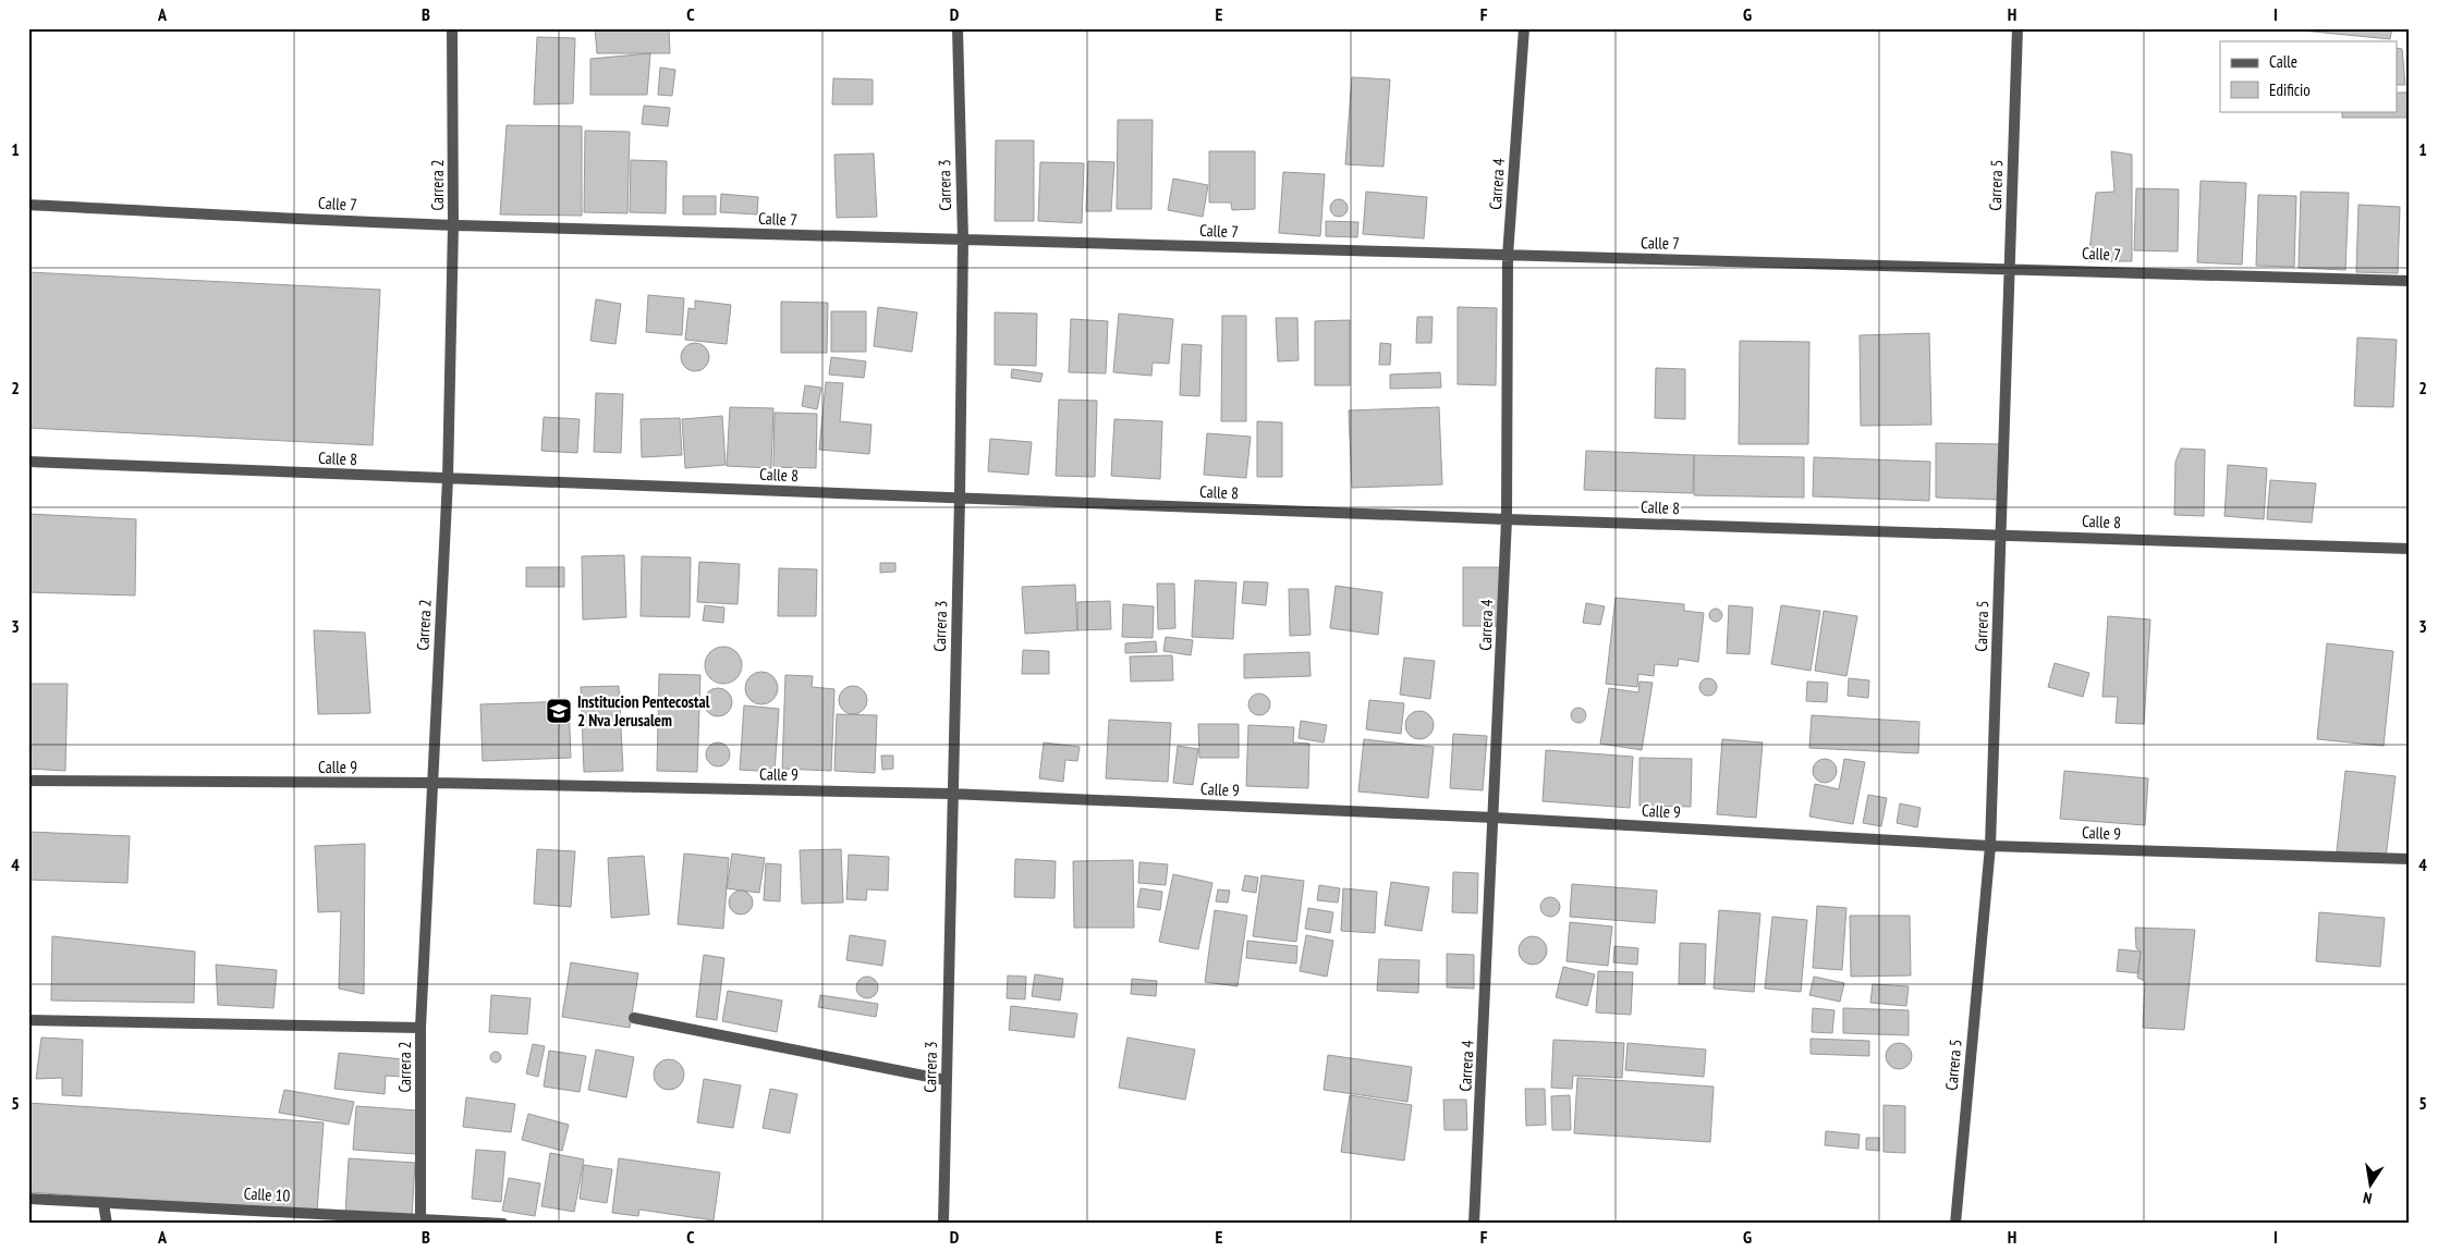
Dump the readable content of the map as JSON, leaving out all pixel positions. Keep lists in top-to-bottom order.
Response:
{
  "streets": {
    "street": [
      "Carrera 4",
      "Carrera 2",
      "Carrera 3",
      "Carrera 5",
      "Calle 7",
      "Calle 8",
      "Calle 9",
      "Calle 10"
    ]
  },
  "crossings": [
    ["Carrera 4", "Calle 7"],
    ["Carrera 4", "Calle 8"],
    ["Carrera 4", "Calle 9"],
    ["Carrera 2", "Calle 7"],
    ["Carrera 2", "Calle 8"],
    ["Carrera 2", "Calle 9"],
    ["Carrera 2", "Calle 10"],
    ["Carrera 3", "Calle 7"],
    ["Carrera 3", "Calle 8"],
    ["Carrera 3", "Calle 9"],
    ["Carrera 5", "Calle 7"],
    ["Carrera 5", "Calle 8"],
    ["Carrera 5", "Calle 9"]
  ],
  "places": {
    "school or university": ["Institucion Pentecostal 2 Nva Jerusalem"]
  },
  "legend": ["Calle", "Edificio"],
  "north": "bottom",
  "grid": {
    "columns": [
      "A",
      "B",
      "C",
      "D",
      "E",
      "F",
      "G",
      "H",
      "I"
    ],
    "rows": [
      "1",
      "2",
      "3",
      "4",
      "5"
    ]
  }
}
